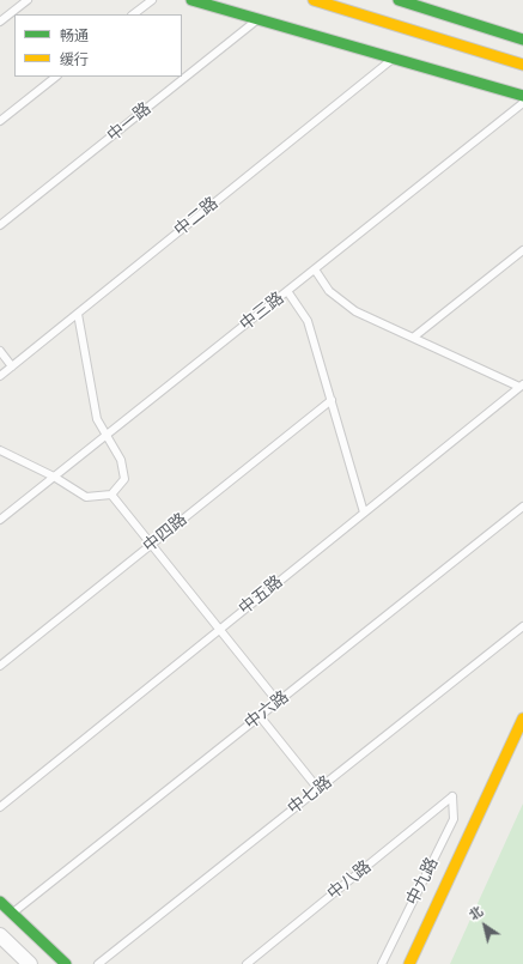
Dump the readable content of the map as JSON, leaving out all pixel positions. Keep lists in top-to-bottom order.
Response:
{
  "streets": {
    "lane": [
      "中一路",
      "中二路",
      "中三路",
      "中四路",
      "中五路",
      "中六路",
      "中七路",
      "中八路",
      "中九路"
    ]
  },
  "crossings": [
    ["中八路", "中九路"]
  ],
  "legend": ["畅通", "缓行"],
  "north": "top left"
}
